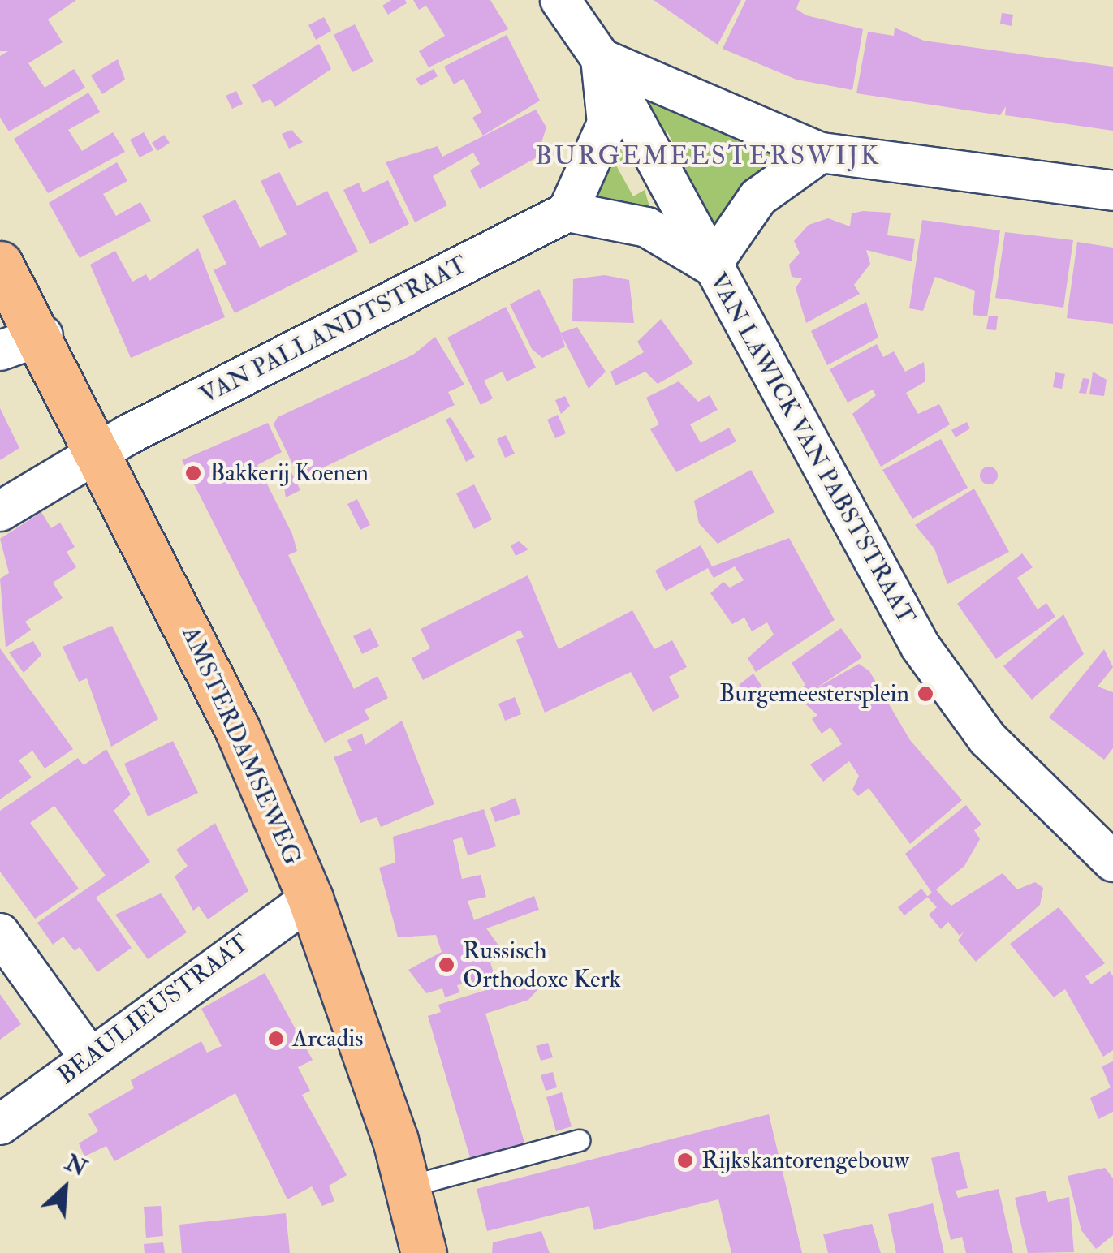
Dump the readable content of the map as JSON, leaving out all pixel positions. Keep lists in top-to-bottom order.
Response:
{
  "streets": {
    "main road": ["AMSTERDAMSEWEG"],
    "street": ["VAN PALLANDTSTRAAT", "VAN LAWICK VAN PABSTSTRAAT", "BEAULIEUSTRAAT"]
  },
  "crossings": [
    ["VAN PALLANDTSTRAAT", "AMSTERDAMSEWEG"],
    ["AMSTERDAMSEWEG", "BEAULIEUSTRAAT"]
  ],
  "districts": ["BURGEMEESTERSWIJK"],
  "places": [
    "Bakkerij Koenen",
    "Burgemeestersplein",
    "Russisch Orthodoxe Kerk",
    "Arcadis",
    "Rijkskantorengebouw"
  ],
  "north": "top right"
}
